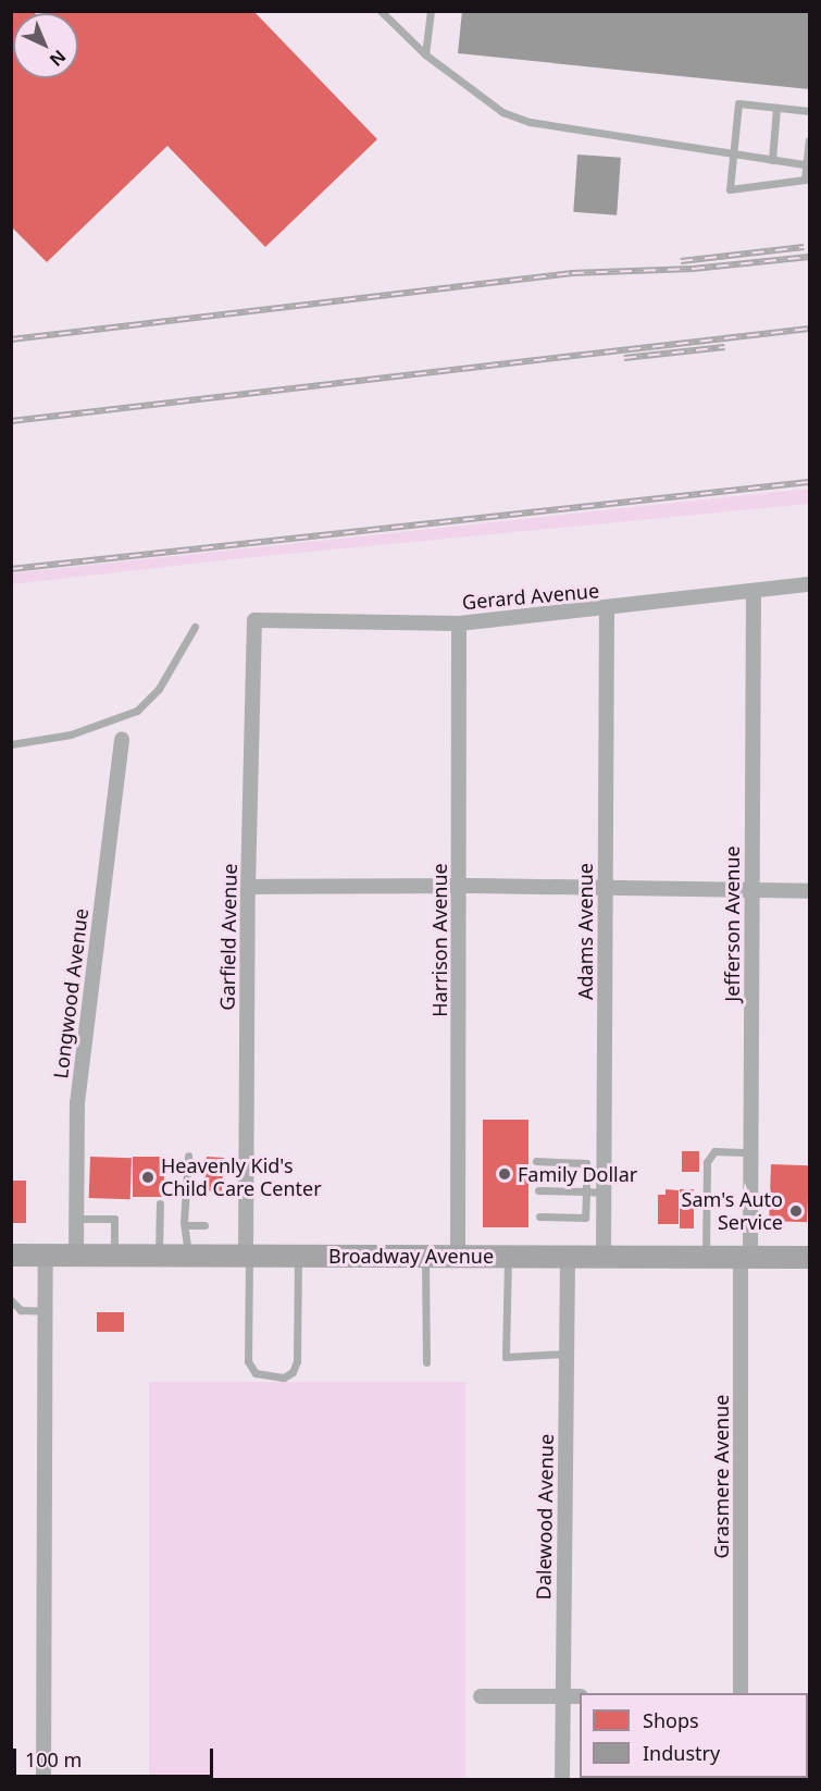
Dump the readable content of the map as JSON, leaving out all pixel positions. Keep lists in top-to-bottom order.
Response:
{
  "streets": {
    "main road": ["Broadway Avenue"],
    "street": [
      "Gerard Avenue",
      "Jefferson Avenue",
      "Adams Avenue",
      "Garfield Avenue",
      "Harrison Avenue",
      "Longwood Avenue",
      "Grasmere Avenue",
      "Dalewood Avenue"
    ]
  },
  "crossings": [
    ["Gerard Avenue", "Jefferson Avenue"],
    ["Gerard Avenue", "Adams Avenue"],
    ["Gerard Avenue", "Garfield Avenue"],
    ["Gerard Avenue", "Harrison Avenue"],
    ["Jefferson Avenue", "Broadway Avenue"],
    ["Jefferson Avenue", "Grasmere Avenue"],
    ["Adams Avenue", "Broadway Avenue"],
    ["Garfield Avenue", "Broadway Avenue"],
    ["Harrison Avenue", "Broadway Avenue"],
    ["Longwood Avenue", "Broadway Avenue"],
    ["Broadway Avenue", "Grasmere Avenue"],
    ["Broadway Avenue", "Dalewood Avenue"]
  ],
  "places": ["Family Dollar", "Heavenly Kid's Child Care Center", "Sam's Auto Service"],
  "legend": ["Shops", "Industry"],
  "scale_bar": "100 m",
  "north": "bottom right"
}
